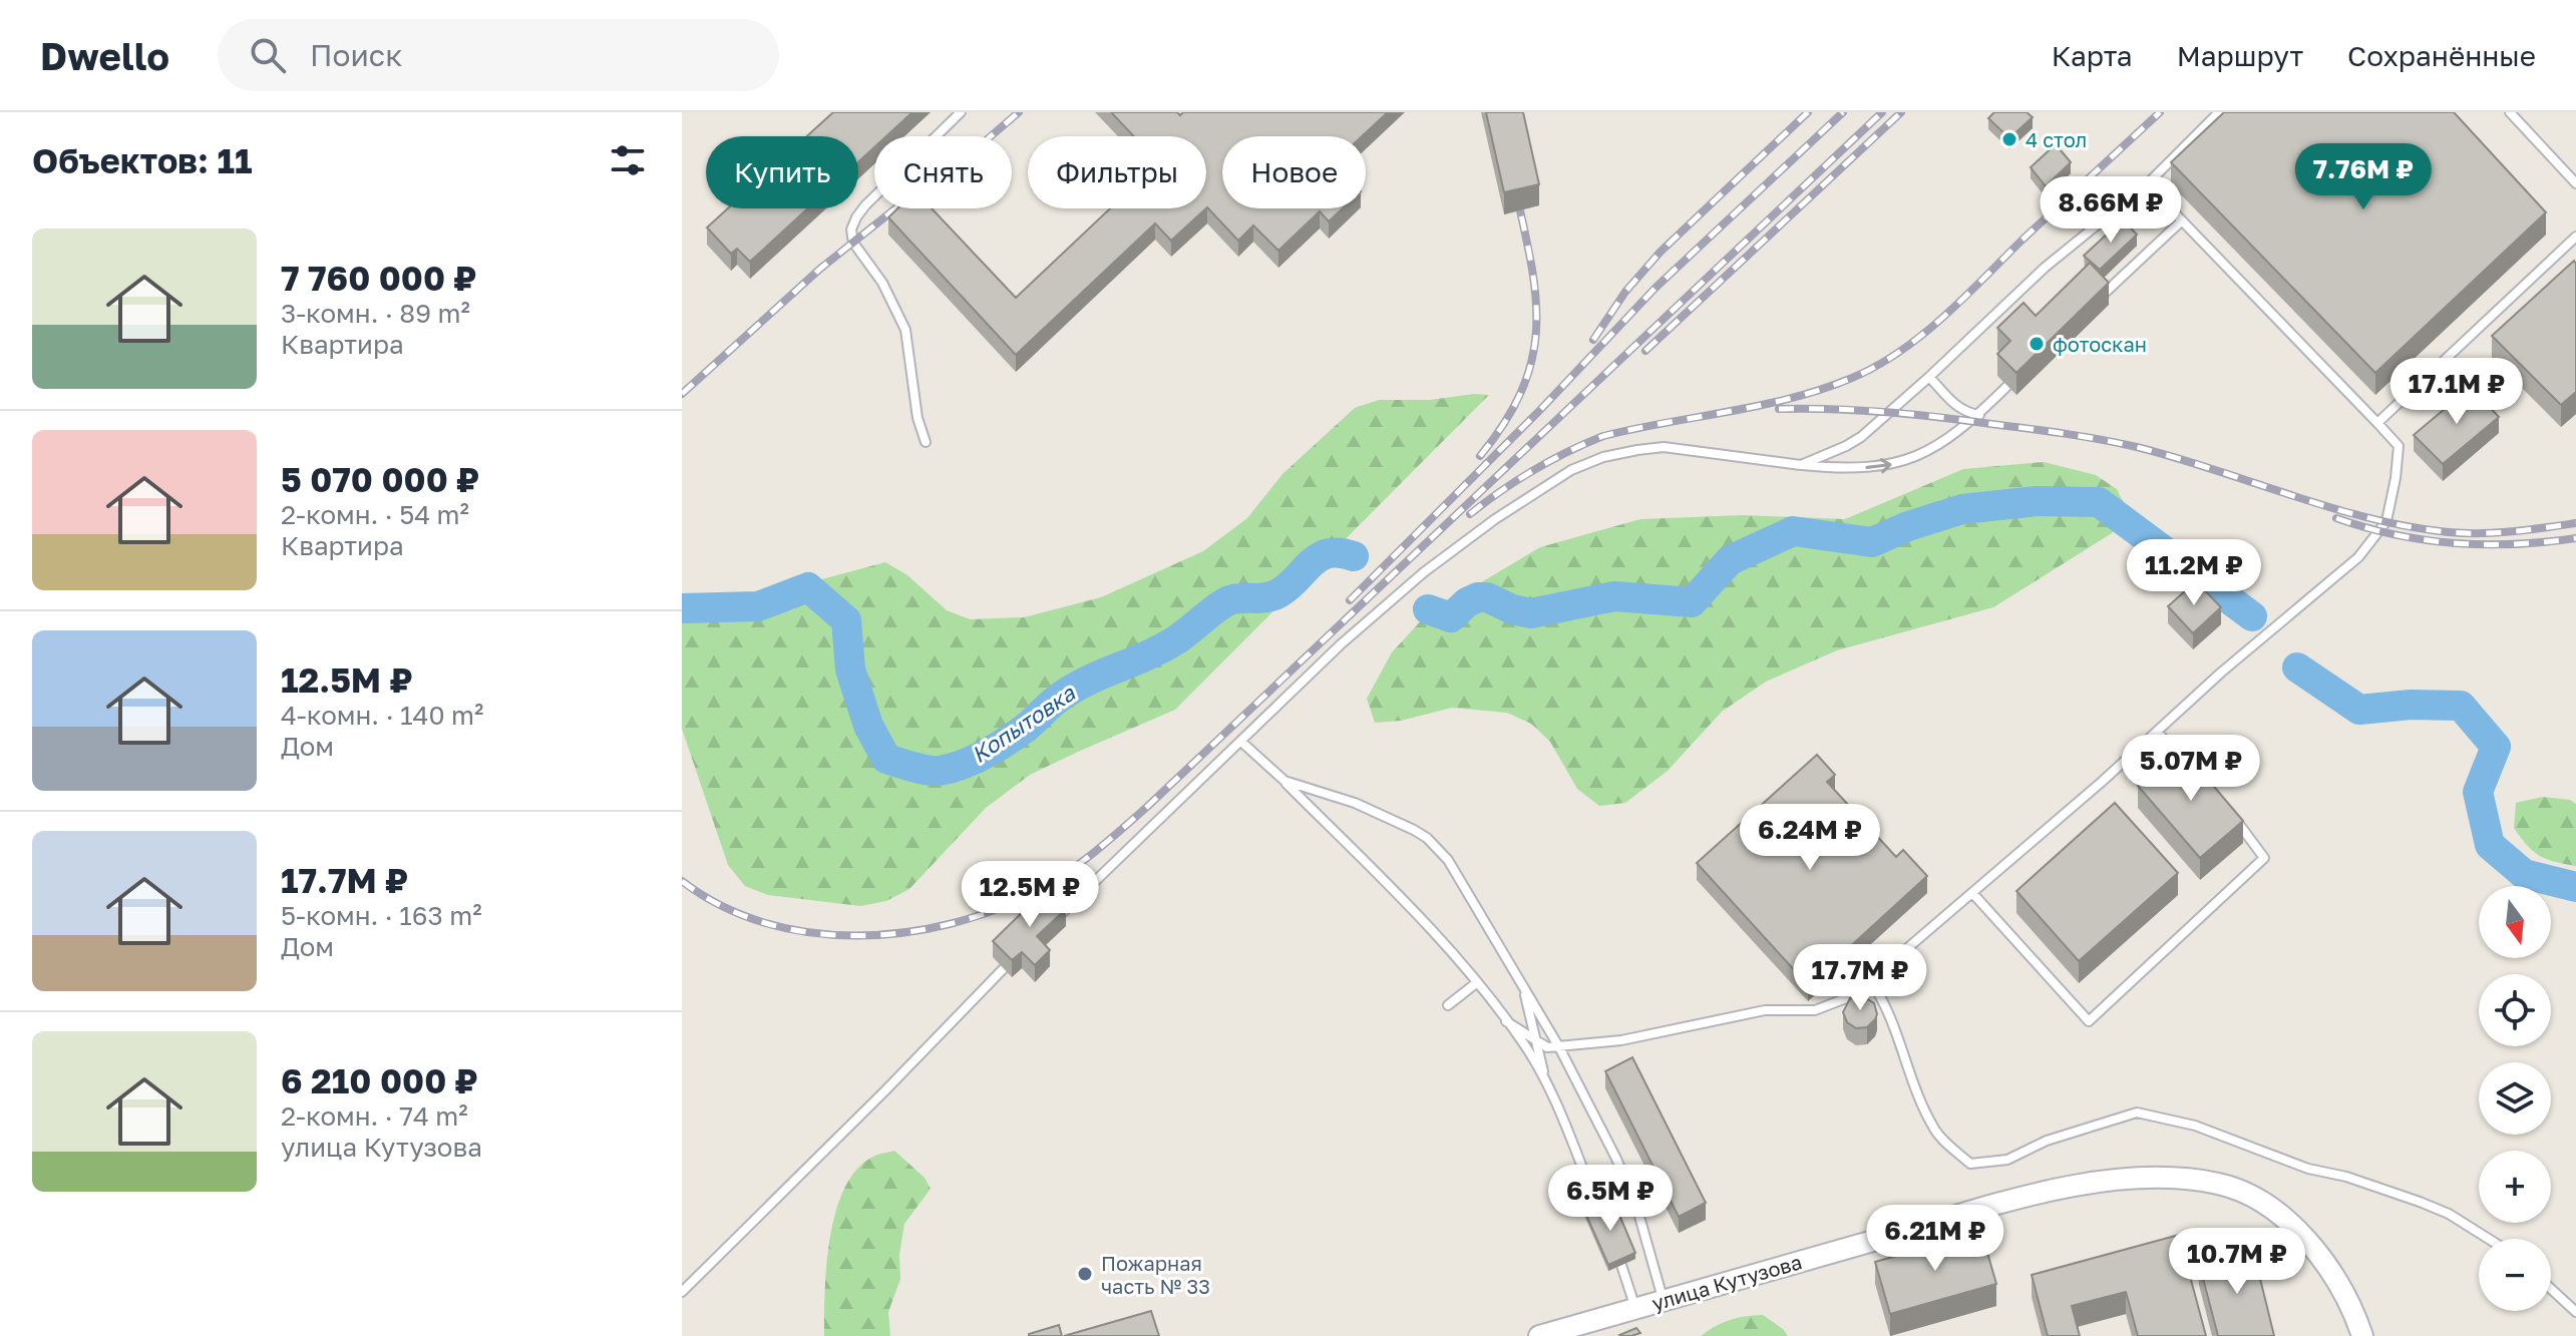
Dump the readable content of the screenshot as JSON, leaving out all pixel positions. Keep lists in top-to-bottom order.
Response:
{
  "streets": {
    "street": ["улица Кутузова"]
  },
  "water": ["Копытовка"],
  "places": ["4 стол", "фотоскан", "Пожарная часть № 33"],
  "north": "bottom",
  "page": {
    "header": "Dwello",
    "search": "Поиск",
    "nav": ["Карта", "Маршрут", "Сохранённые"],
    "heading": "Объектов: 11",
    "chip": [
      "Купить",
      "Снять",
      "Фильтры",
      "Новое"
    ],
    "price": [
      "7.76M ₽",
      "8.66M ₽",
      "17.1M ₽",
      "11.2M ₽",
      "5.07M ₽",
      "6.24M ₽",
      "12.5M ₽",
      "17.7M ₽",
      "6.5M ₽",
      "6.21M ₽",
      "10.7M ₽"
    ],
    "list": [
      {
        "name": "7 760 000 ₽",
        "note": "3-комн. · 89 m² · Квартира"
      },
      {
        "name": "5 070 000 ₽",
        "note": "2-комн. · 54 m² · Квартира"
      },
      {
        "name": "12.5M ₽",
        "note": "4-комн. · 140 m² · Дом"
      },
      {
        "name": "17.7M ₽",
        "note": "5-комн. · 163 m² · Дом"
      },
      {
        "name": "6 210 000 ₽",
        "note": "2-комн. · 74 m² · улица Кутузова"
      }
    ],
    "map_buttons": ["+", "−"]
  }
}
